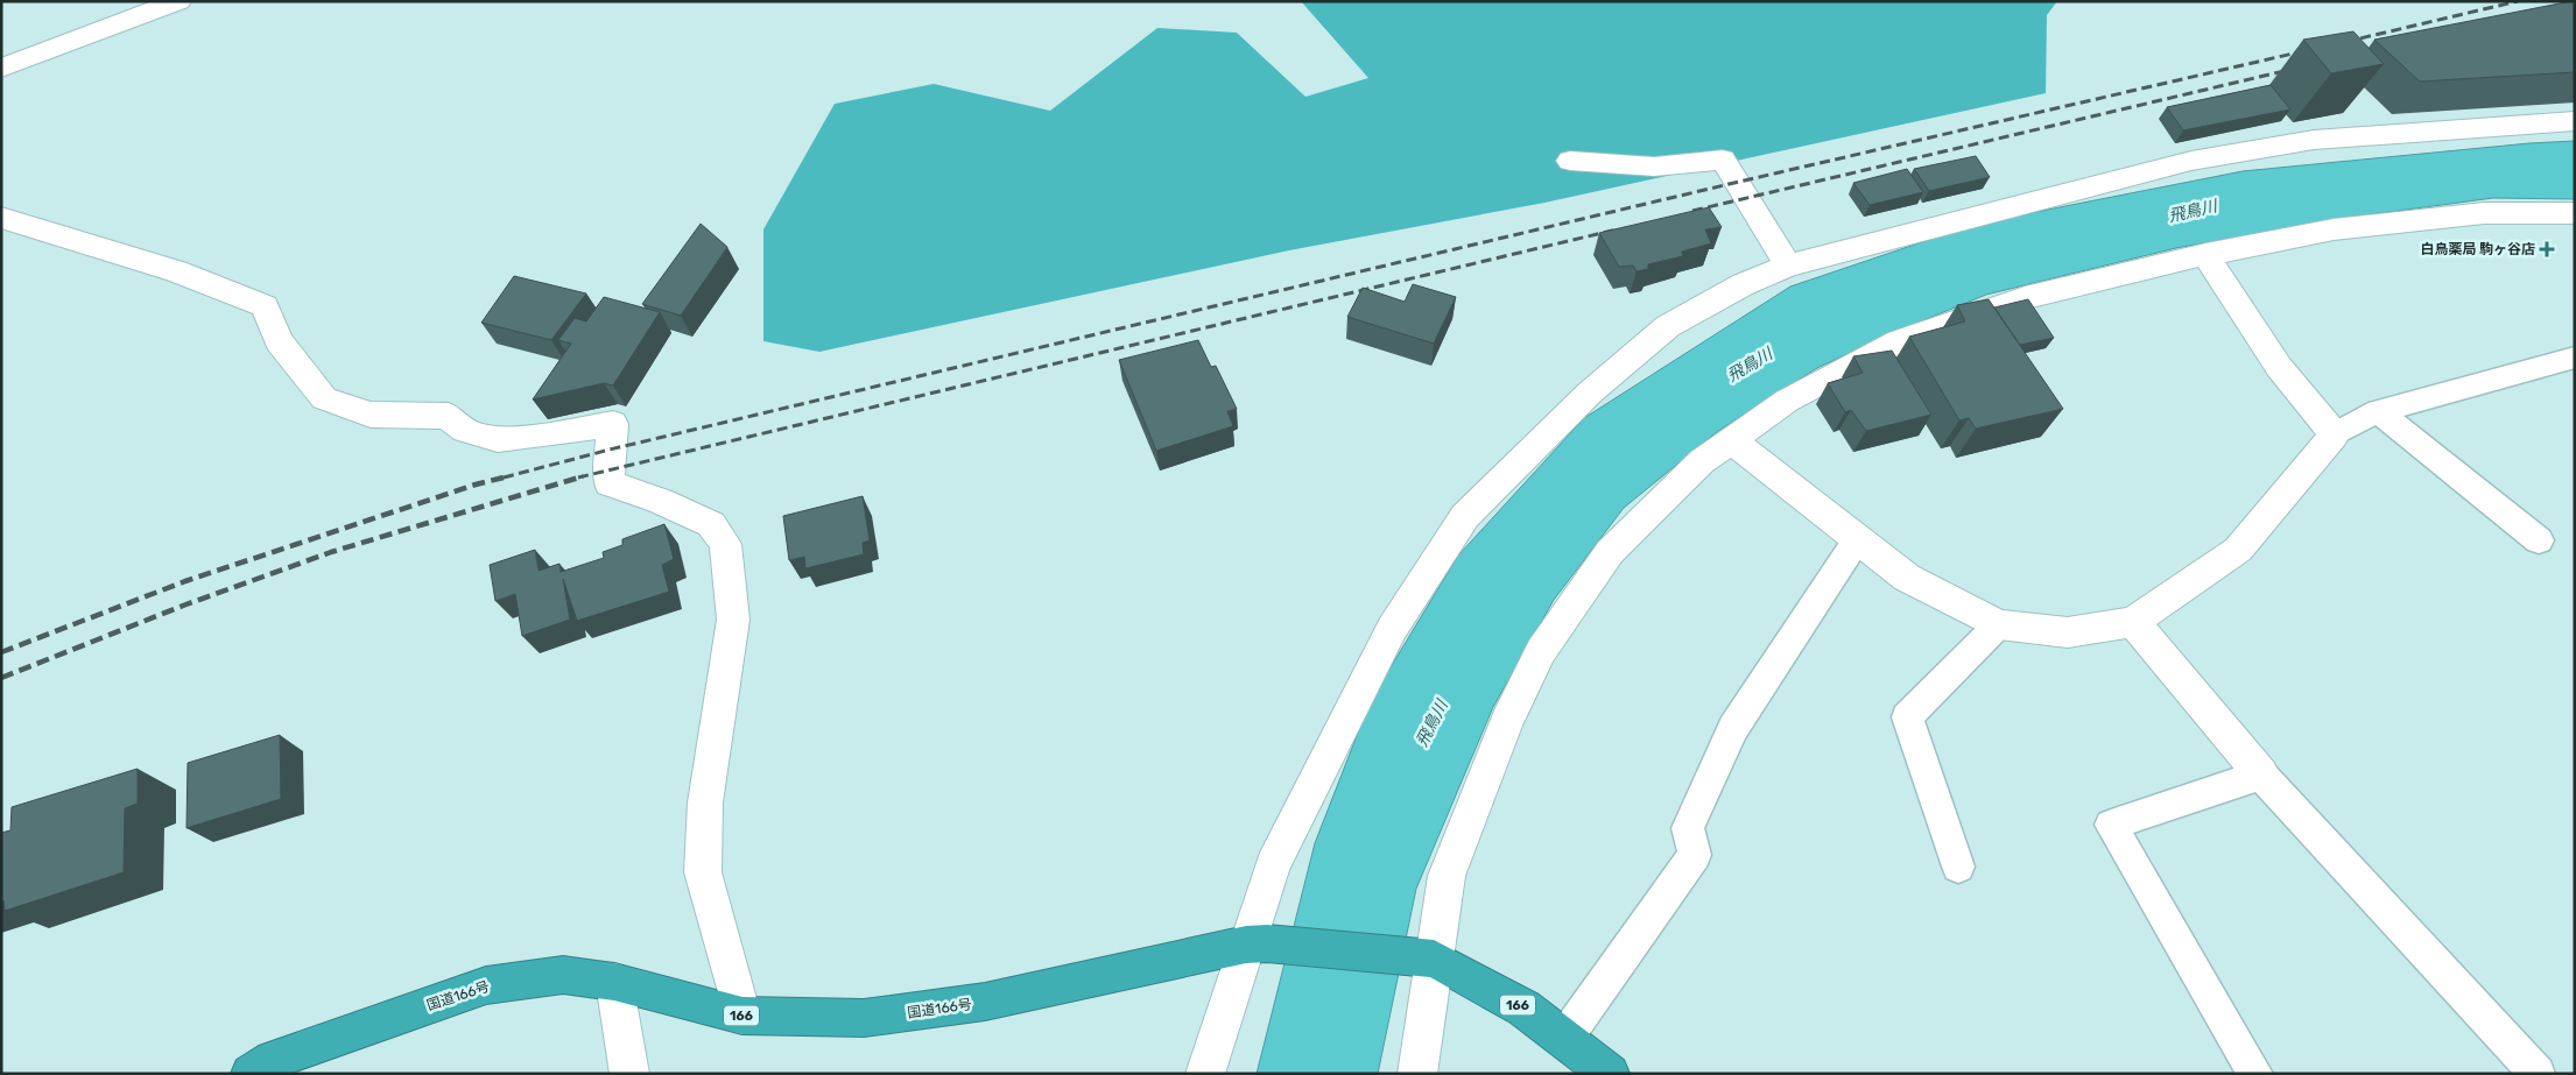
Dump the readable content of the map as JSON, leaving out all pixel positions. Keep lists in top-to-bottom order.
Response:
{
  "streets": {
    "highway": ["国道166号", "166"]
  },
  "water": ["飛鳥川"],
  "places": {
    "health": ["白鳥薬局 駒ヶ谷店"]
  }
}
